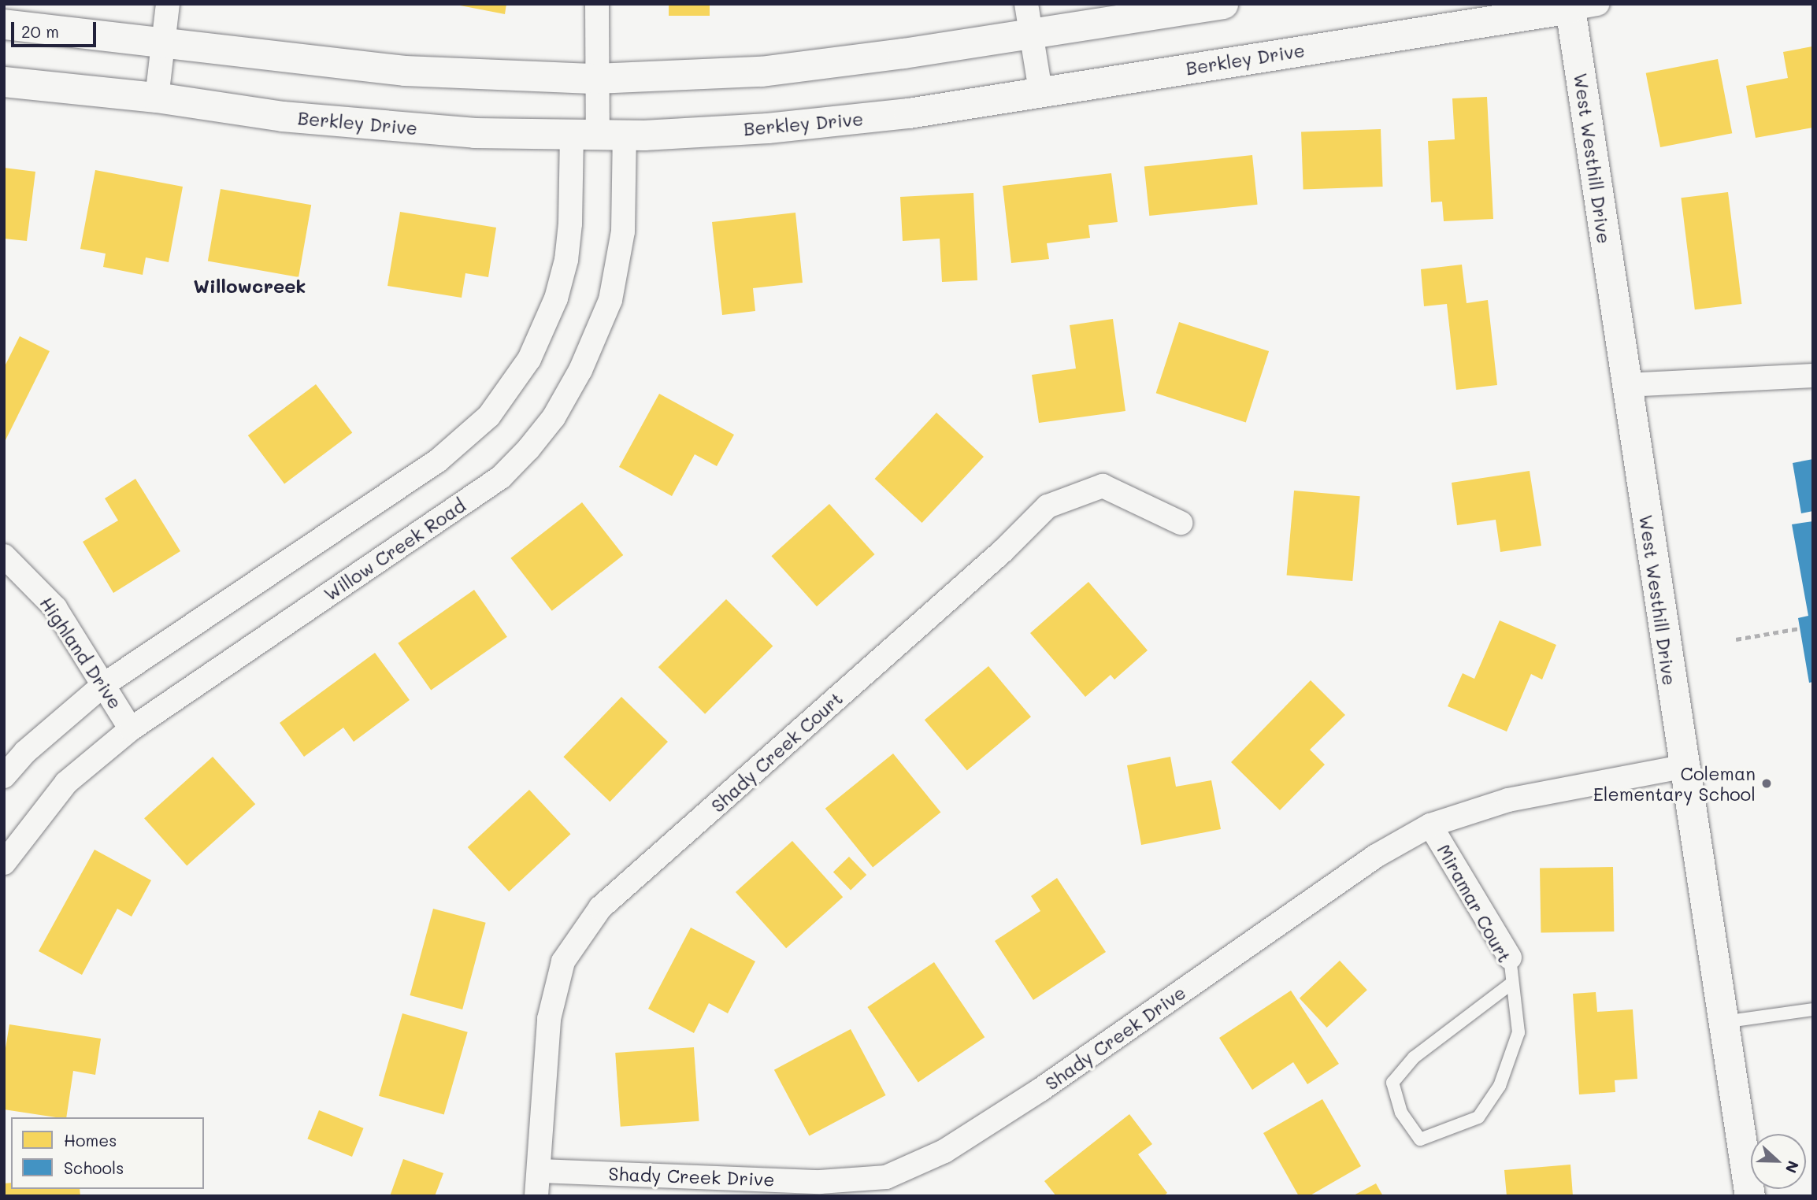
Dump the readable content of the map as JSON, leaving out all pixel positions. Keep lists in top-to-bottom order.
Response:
{
  "streets": {
    "street": [
      "Berkley Drive",
      "West Westhill Drive",
      "Willow Creek Road",
      "Highland Drive",
      "Shady Creek Court",
      "Miramar Court",
      "Shady Creek Drive"
    ]
  },
  "crossings": [
    ["Berkley Drive", "West Westhill Drive"],
    ["Berkley Drive", "Willow Creek Road"],
    ["West Westhill Drive", "Shady Creek Drive"],
    ["Willow Creek Road", "Highland Drive"],
    ["Shady Creek Court", "Shady Creek Drive"],
    ["Miramar Court", "Shady Creek Drive"]
  ],
  "districts": ["Willowcreek"],
  "places": ["Coleman Elementary School"],
  "legend": ["Homes", "Schools"],
  "scale_bar": "20 m",
  "north": "right"
}
